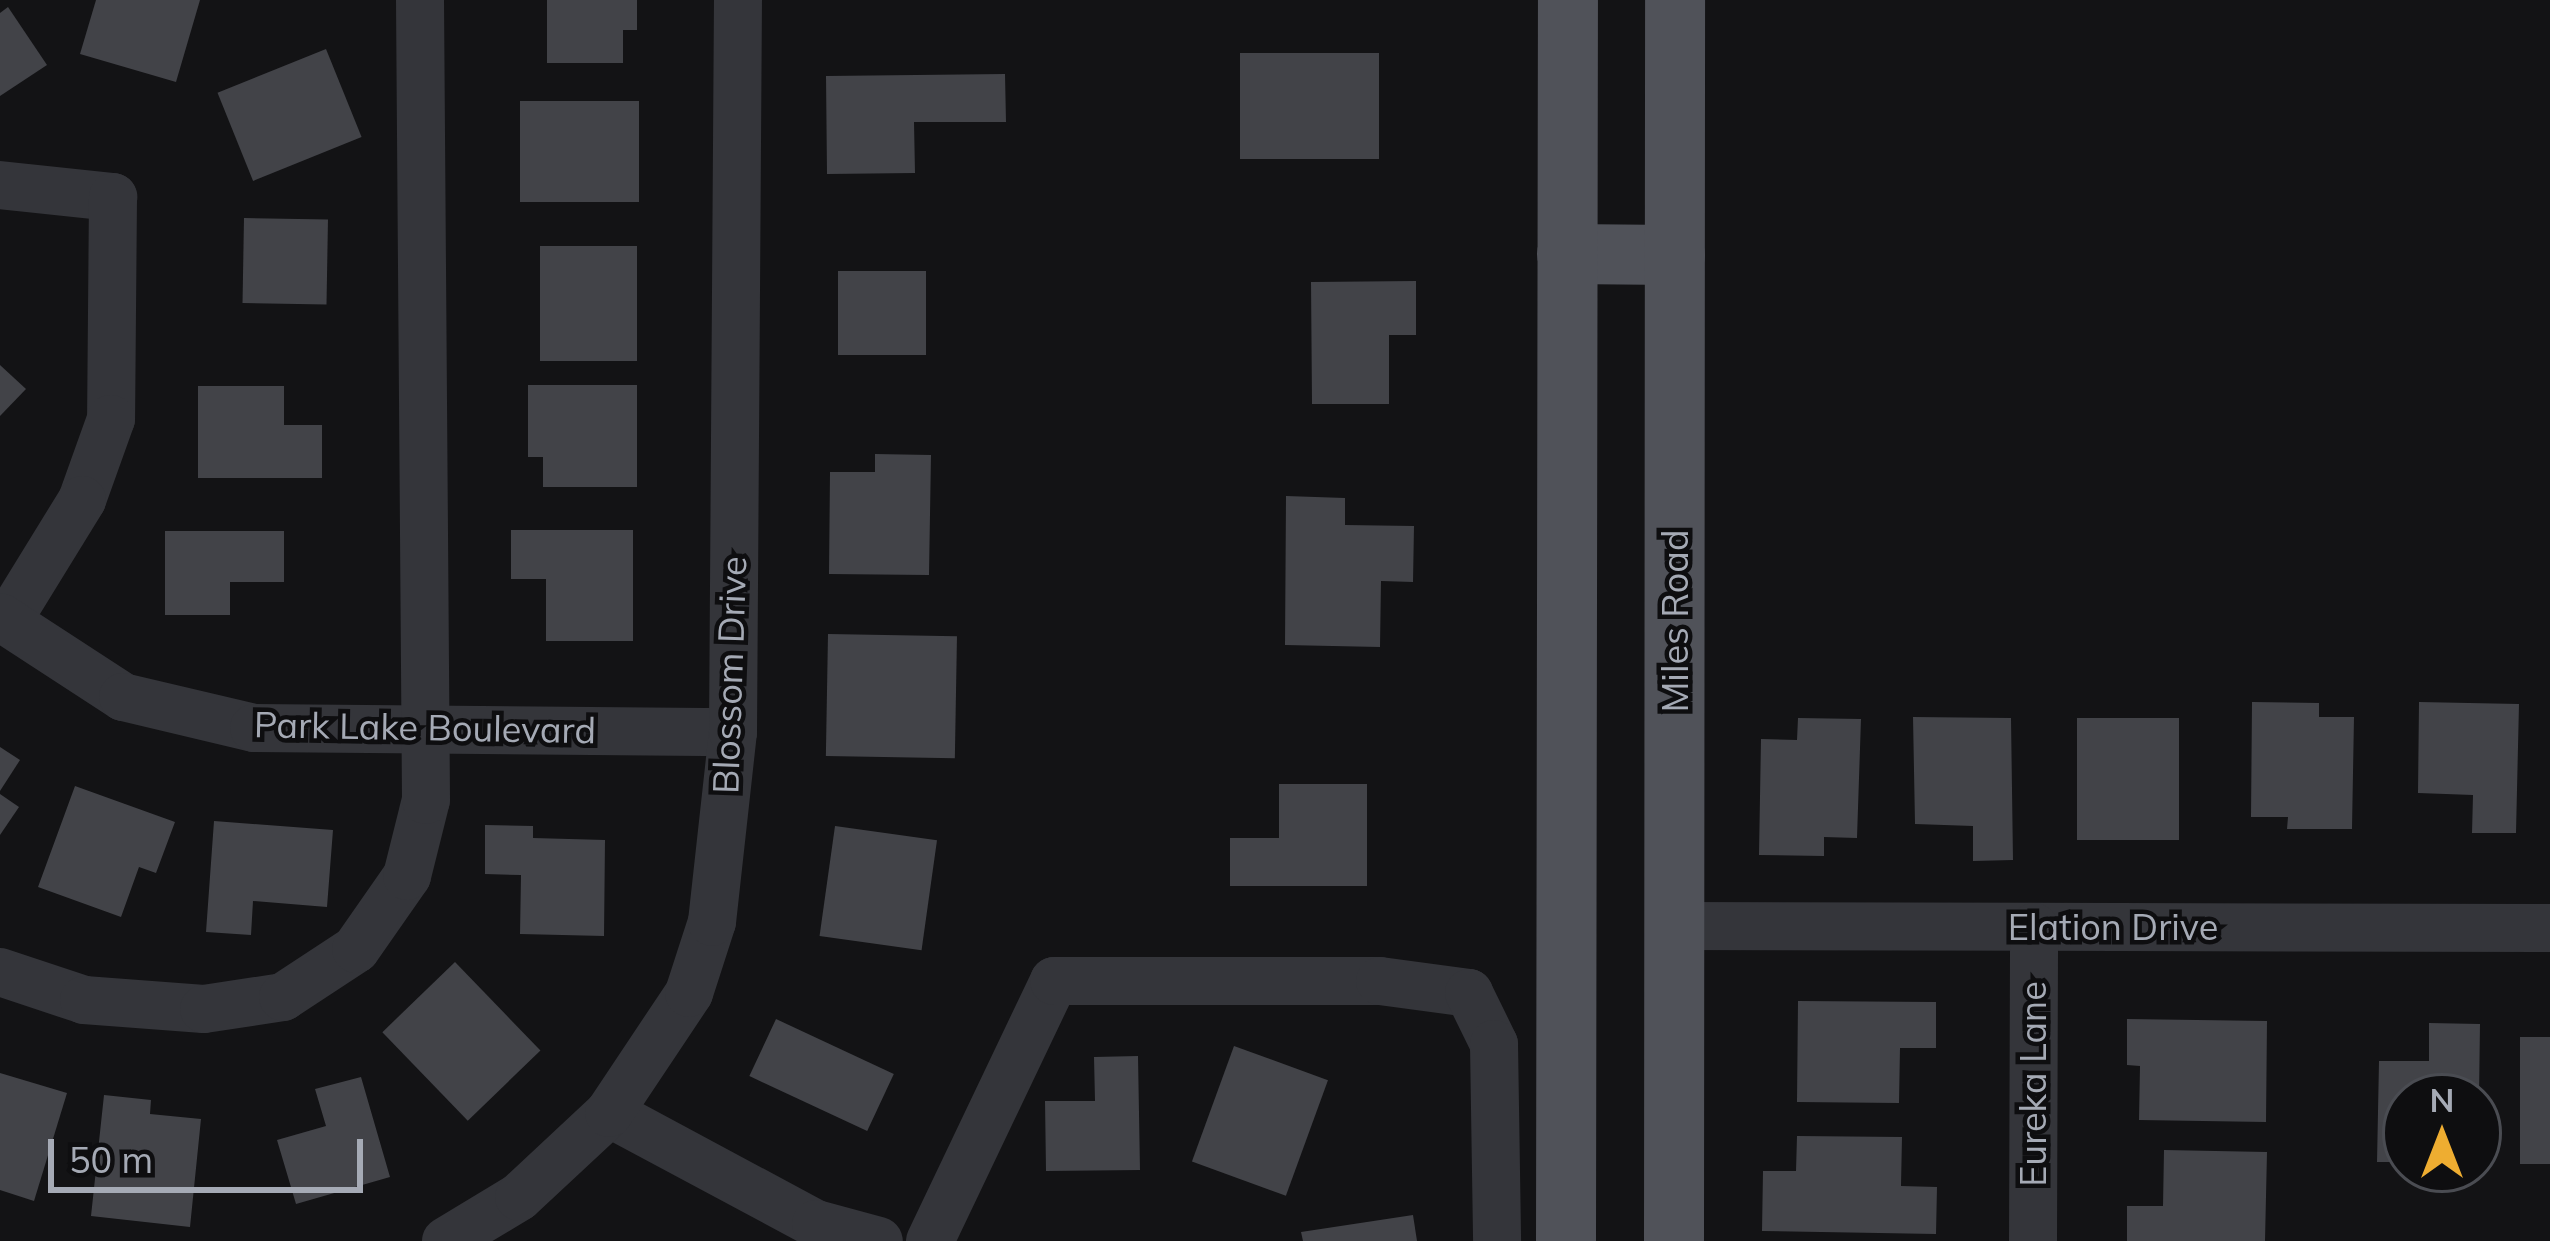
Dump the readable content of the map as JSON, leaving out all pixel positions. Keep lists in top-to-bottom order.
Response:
{
  "streets": {
    "main road": ["Miles Road"],
    "street": [
      "Blossom Drive",
      "Park Lake Boulevard",
      "Elation Drive",
      "Eureka Lane"
    ]
  },
  "crossings": [
    ["Miles Road", "Elation Drive"],
    ["Blossom Drive", "Park Lake Boulevard"],
    ["Elation Drive", "Eureka Lane"]
  ],
  "scale_bar": "50 m",
  "north": "top"
}
